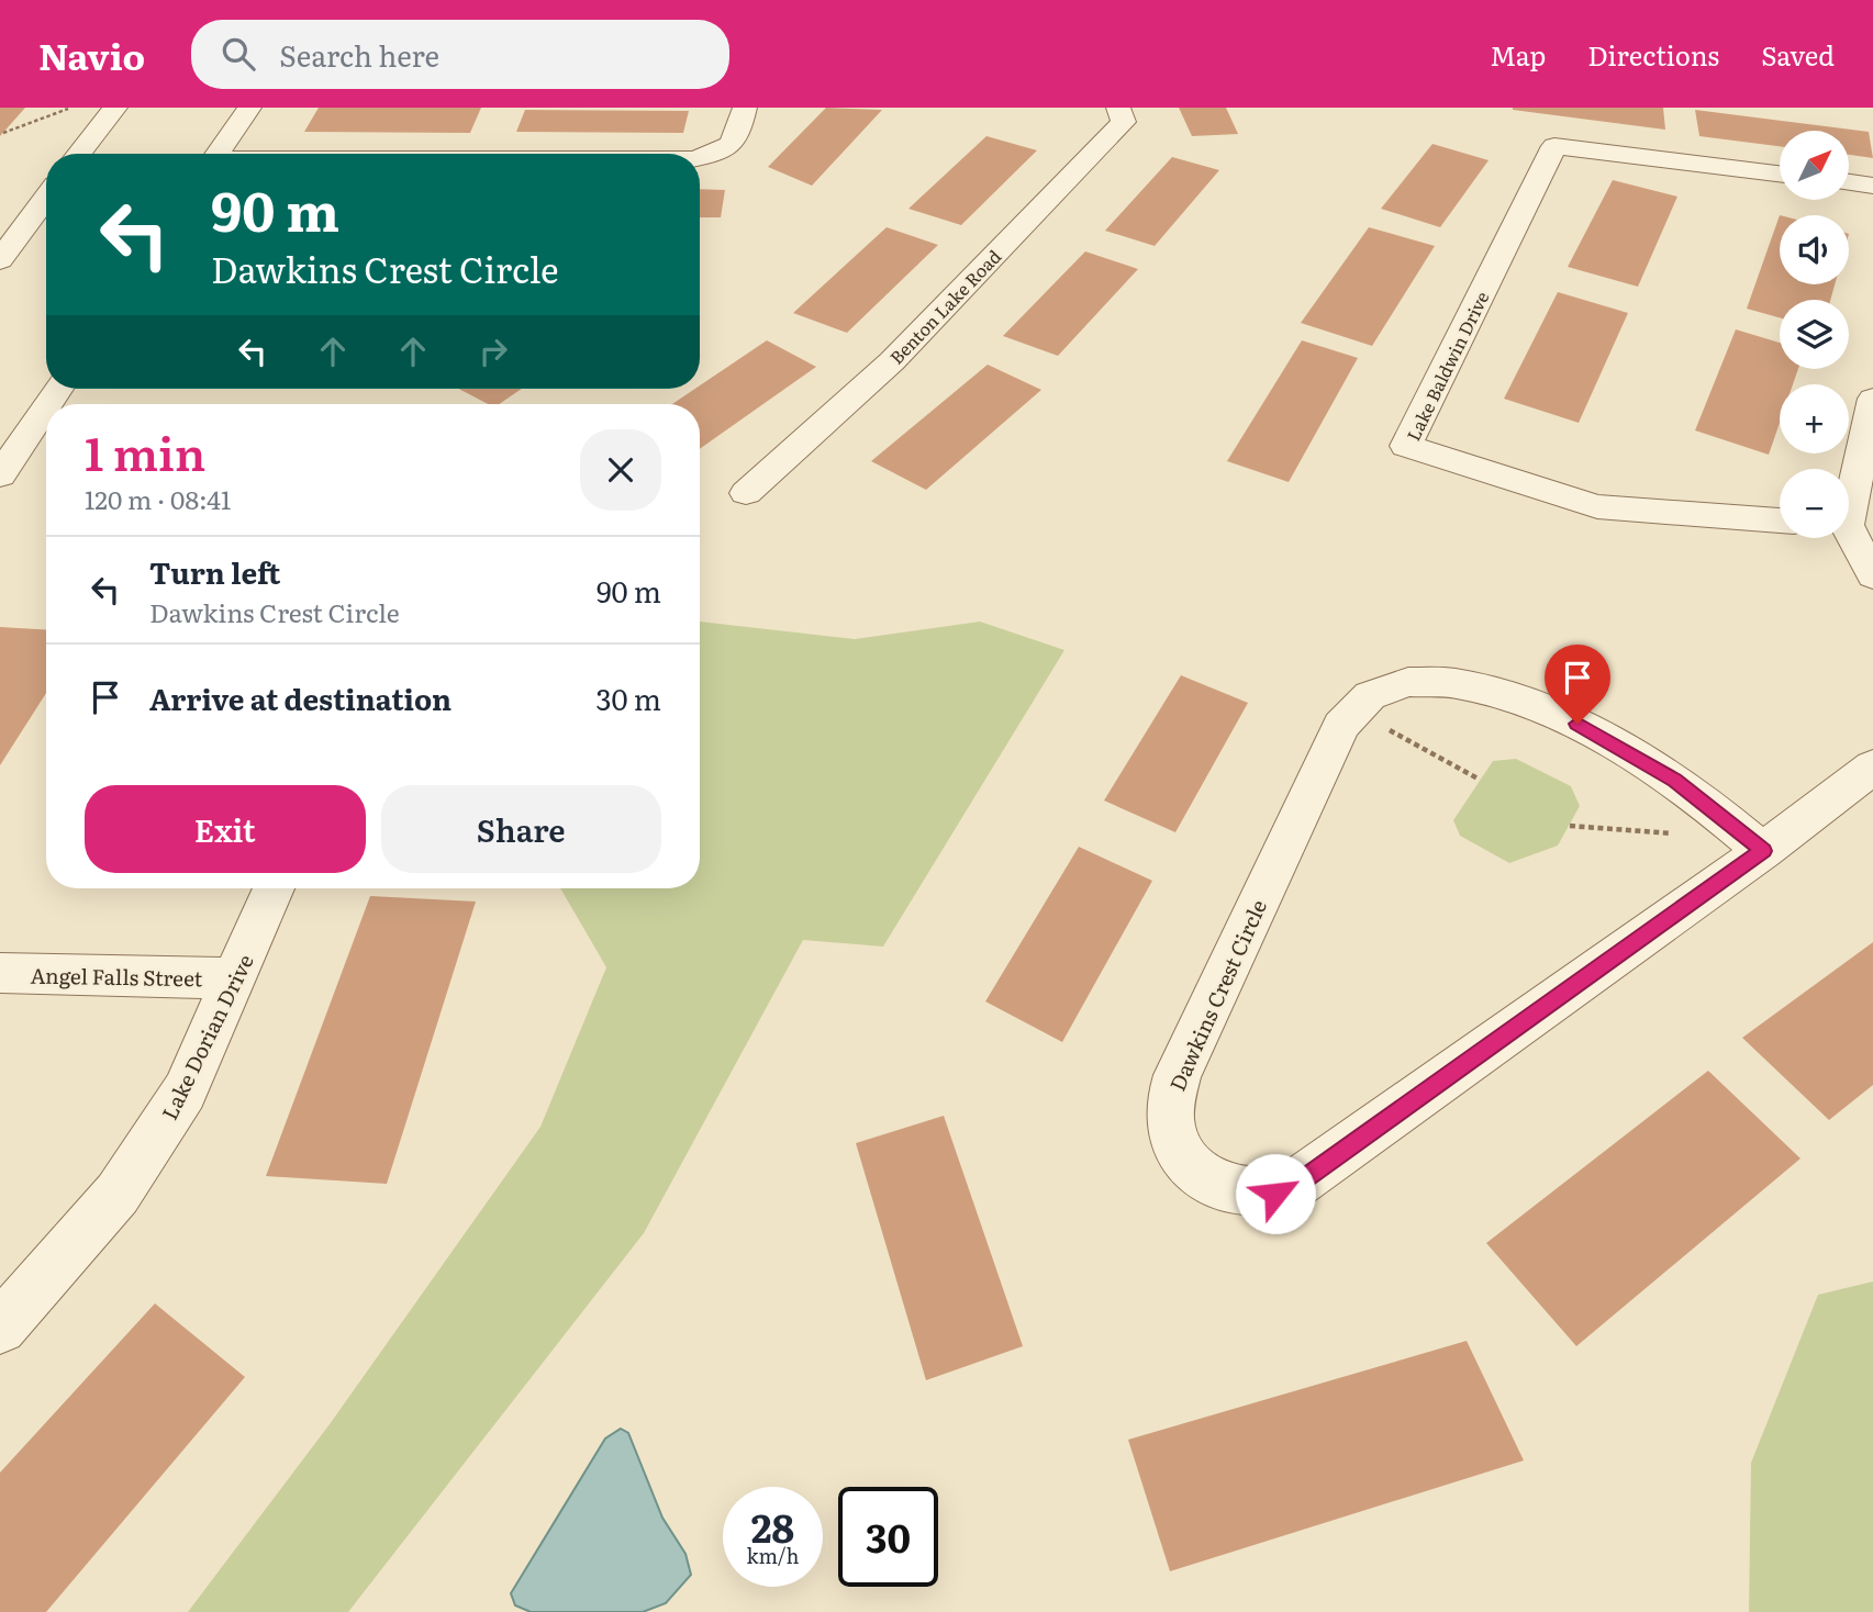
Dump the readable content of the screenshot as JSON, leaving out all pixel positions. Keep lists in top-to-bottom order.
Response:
{
  "streets": {
    "street": [
      "Benton Lake Road",
      "Lake Baldwin Drive",
      "Angel Falls Street",
      "Dawkins Crest Circle",
      "Lake Dorian Drive"
    ]
  },
  "crossings": [
    ["Angel Falls Street", "Lake Dorian Drive"]
  ],
  "north": "top right",
  "page": {
    "header": "Navio",
    "search": "Search here",
    "nav": ["Map", "Directions", "Saved"],
    "map_buttons": ["+", "−"],
    "turn": ["90 m", "Dawkins Crest Circle"],
    "heading": ["1 min", "120 m · 08:41"],
    "list": [
      {
        "name": "Turn left",
        "note": "Dawkins Crest Circle",
        "value": "90 m"
      },
      {
        "name": "Arrive at destination",
        "value": "30 m"
      }
    ],
    "buttons": ["Exit", "Share"],
    "speed": "28 km/h",
    "limit": "30"
  }
}
